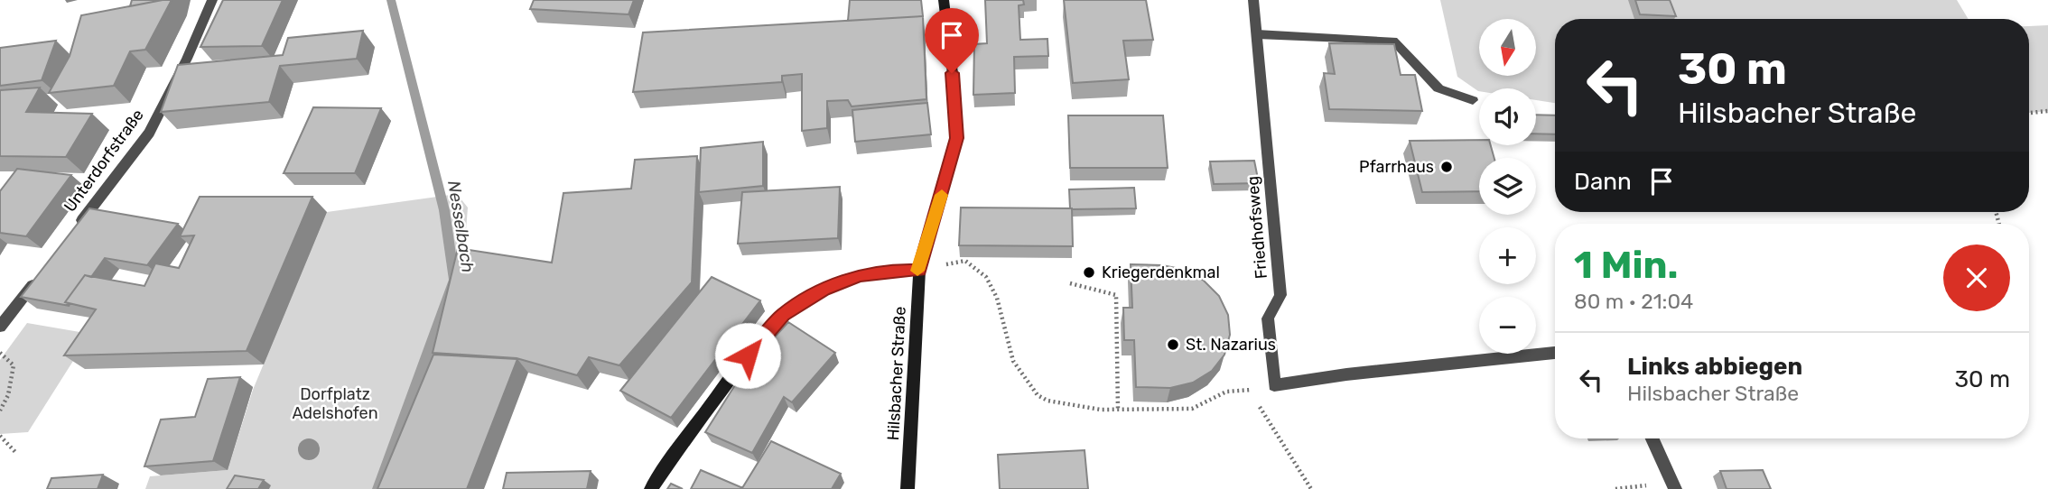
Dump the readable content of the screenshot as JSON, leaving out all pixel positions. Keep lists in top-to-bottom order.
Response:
{
  "streets": {
    "main road": ["Hilsbacher Straße"],
    "street": ["Unterdorfstraße", "Friedhofsweg"]
  },
  "water": ["Nesselbach"],
  "parks": ["Dorfplatz Adelshofen"],
  "places": ["Pfarrhaus", "Kriegerdenkmal", "St. Nazarius"],
  "north": "bottom",
  "page": {
    "map_buttons": ["+", "−"],
    "turn": ["30 m", "Hilsbacher Straße"],
    "then": "Dann",
    "heading": ["1 Min.", "80 m · 21:04"],
    "list": [
      {
        "name": "Links abbiegen",
        "note": "Hilsbacher Straße",
        "value": "30 m"
      }
    ]
  }
}
